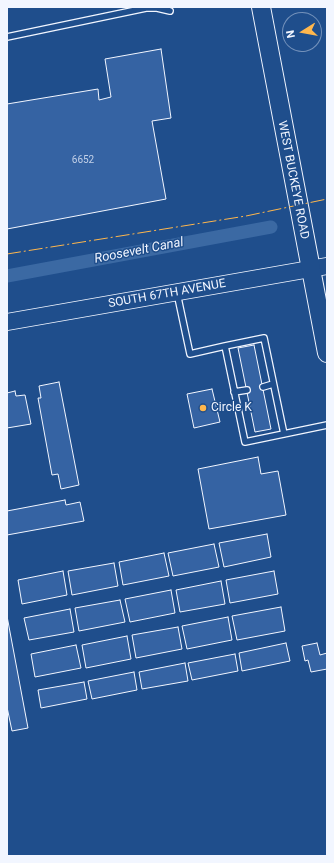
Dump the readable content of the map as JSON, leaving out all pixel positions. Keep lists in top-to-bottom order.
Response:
{
  "streets": {
    "main road": ["WEST BUCKEYE ROAD", "SOUTH 67TH AVENUE"]
  },
  "crossings": [
    ["WEST BUCKEYE ROAD", "SOUTH 67TH AVENUE"]
  ],
  "water": ["Roosevelt Canal"],
  "places": ["Circle K"],
  "house_numbers": ["6652"],
  "north": "left"
}
